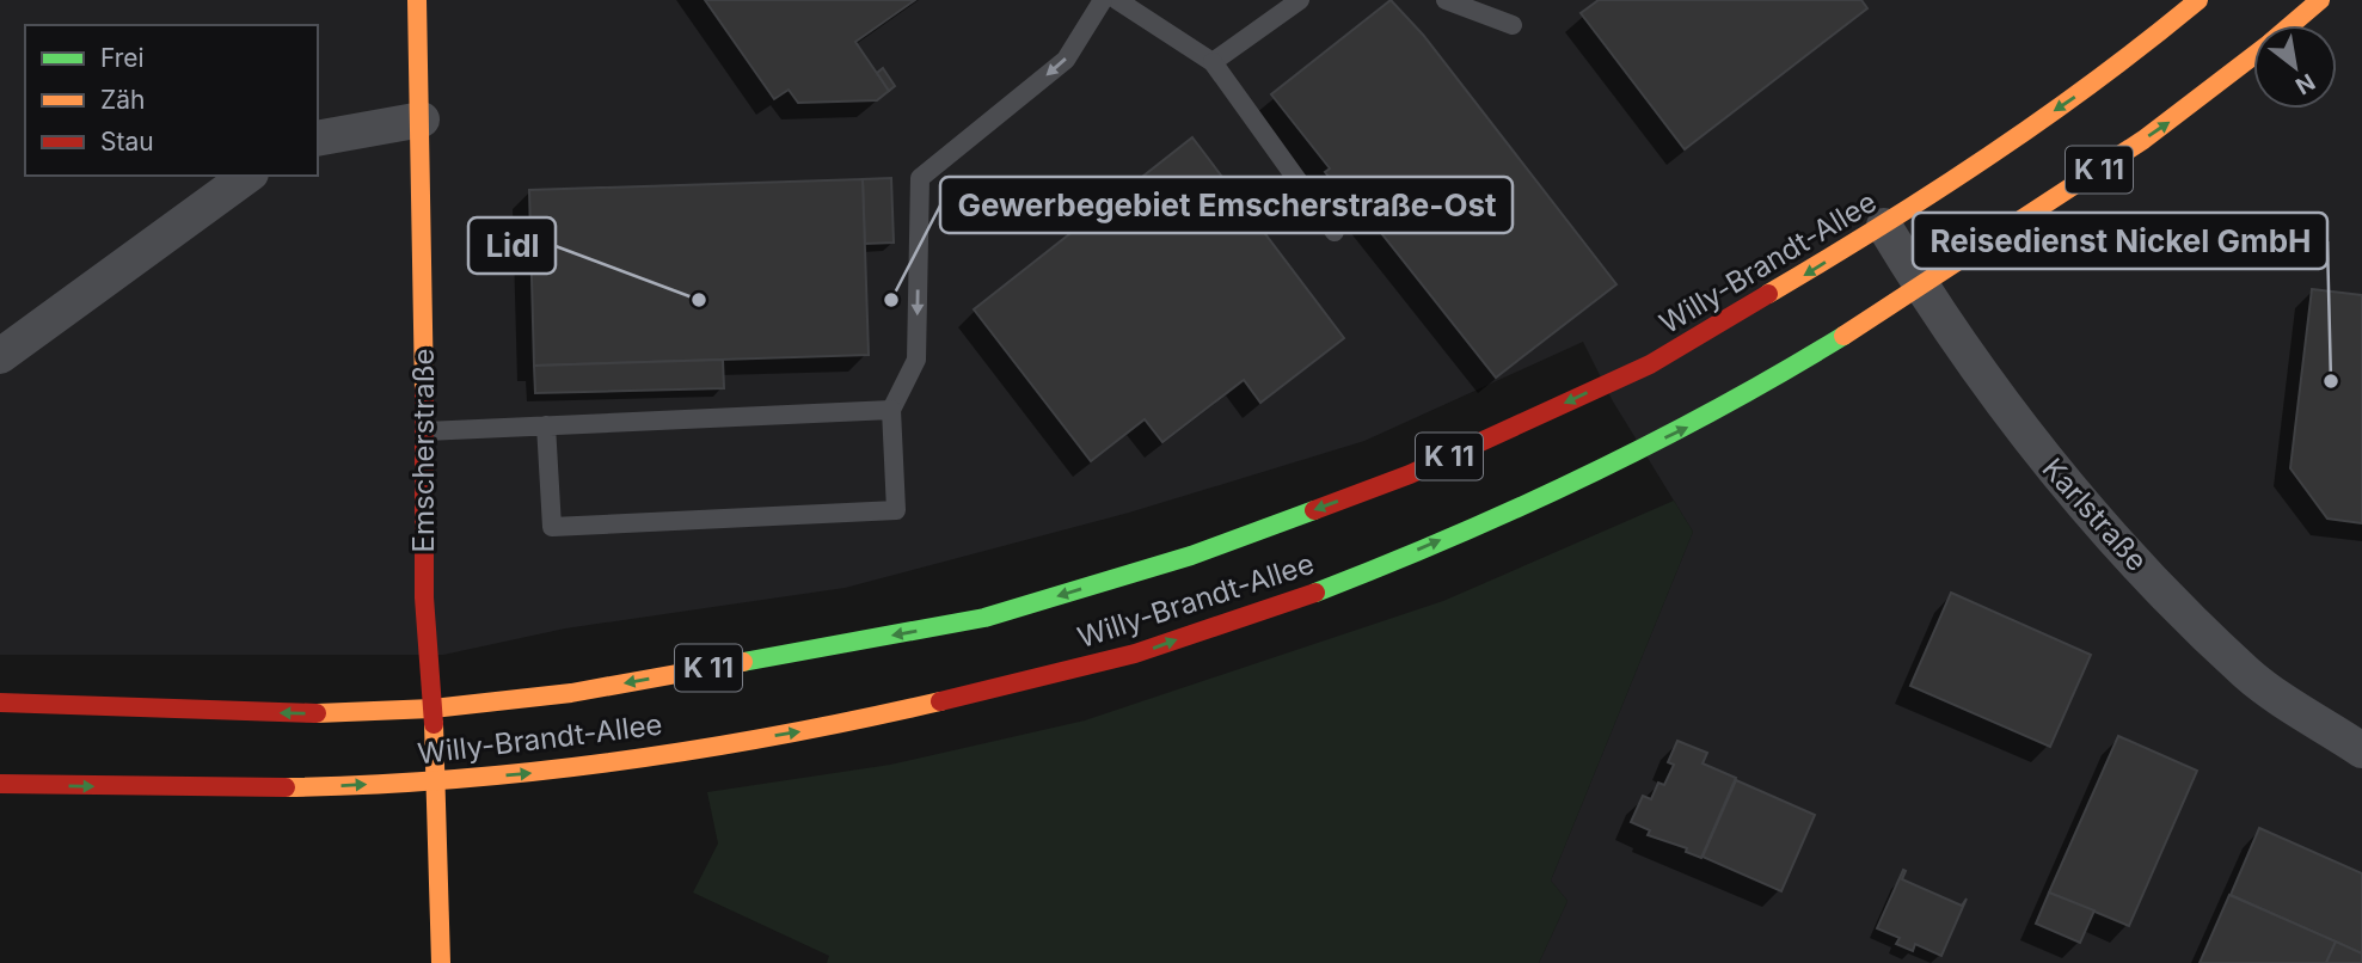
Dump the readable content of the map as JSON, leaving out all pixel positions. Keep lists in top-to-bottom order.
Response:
{
  "streets": {
    "main road": ["K 11", "Willy-Brandt-Allee", "Emscherstraße"],
    "street": ["Karlstraße"]
  },
  "crossings": [
    ["Willy-Brandt-Allee", "Emscherstraße"],
    ["Willy-Brandt-Allee", "Karlstraße"]
  ],
  "places": ["Lidl", "Gewerbegebiet Emscherstraße-Ost", "Reisedienst Nickel GmbH"],
  "legend": ["Frei", "Zäh", "Stau"],
  "north": "bottom right"
}
